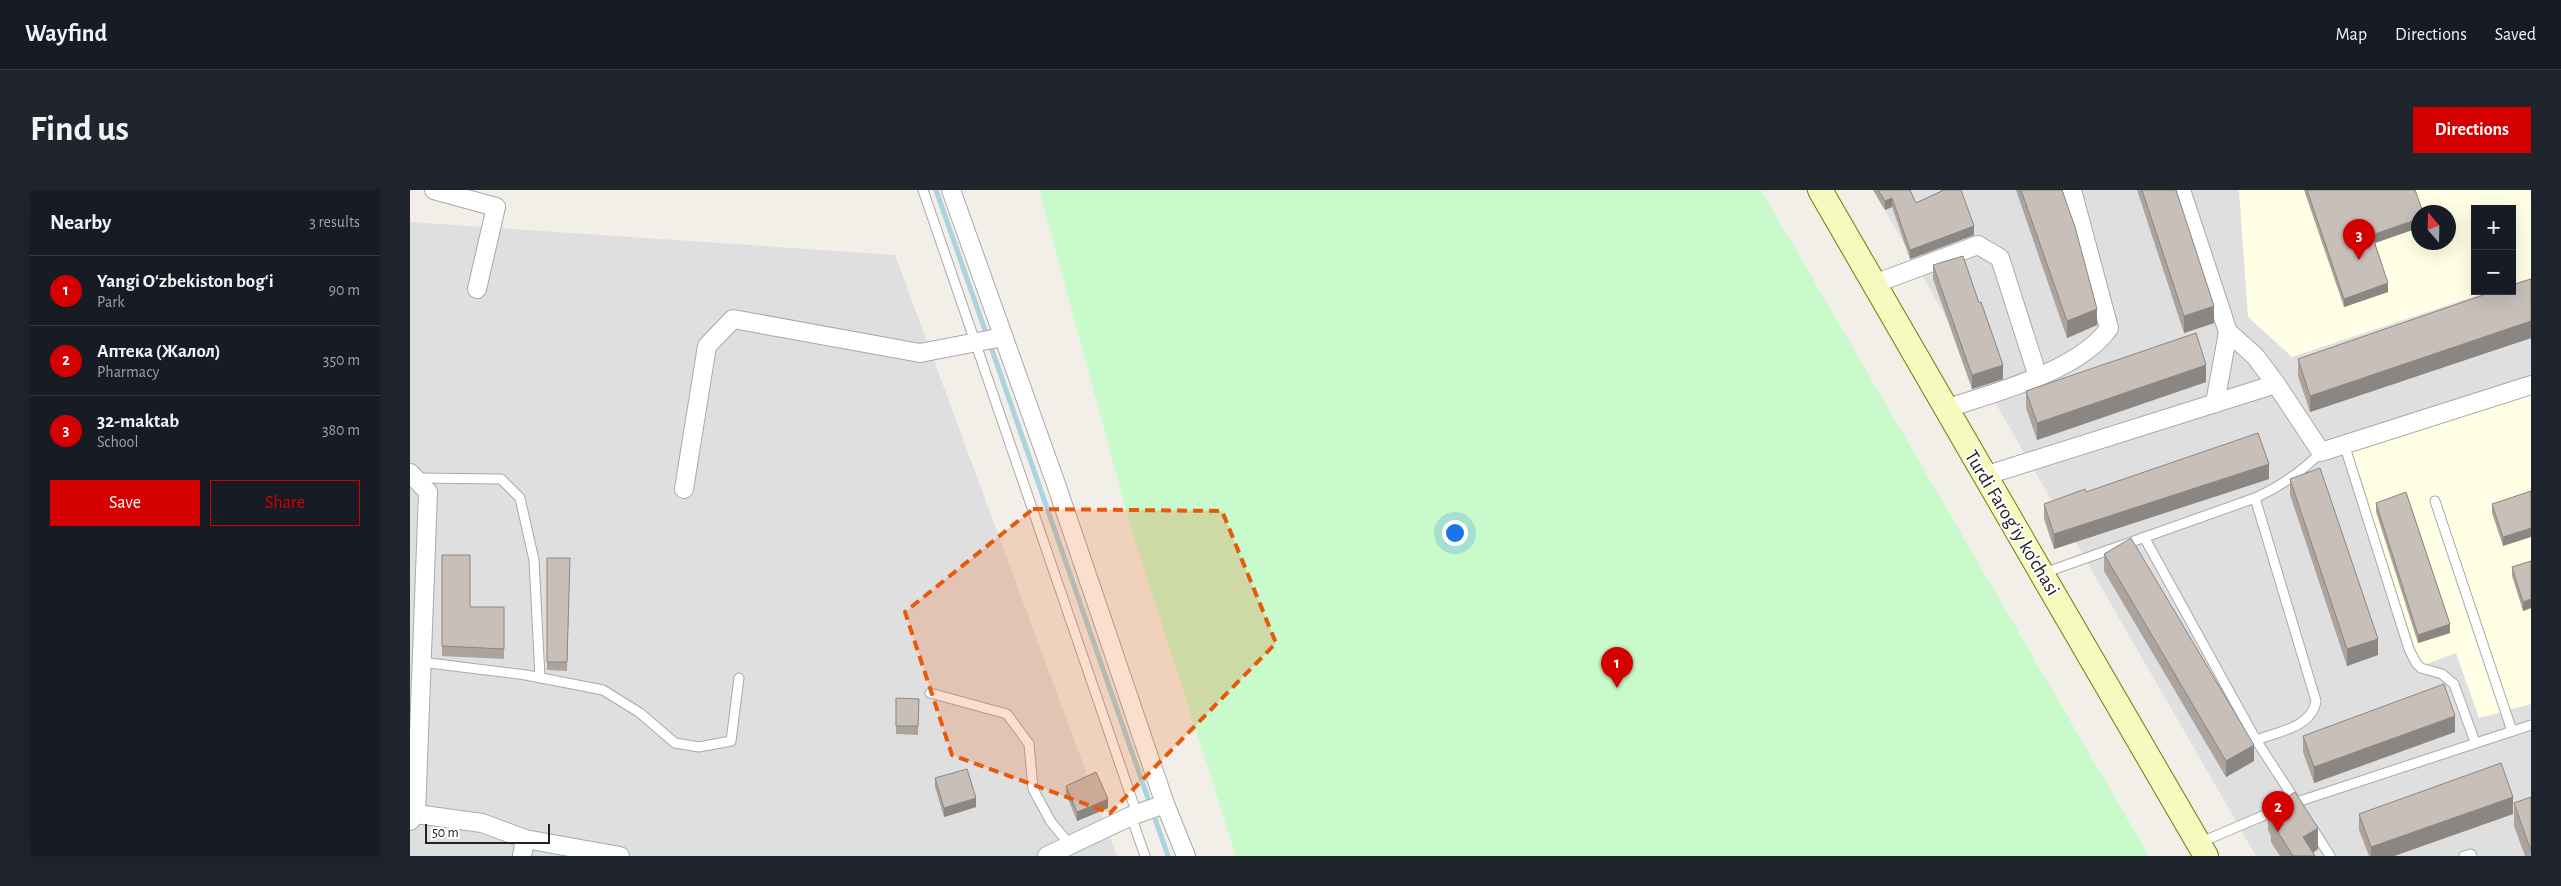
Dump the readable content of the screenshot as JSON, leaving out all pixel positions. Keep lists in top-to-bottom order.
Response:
{
  "streets": {
    "main road": ["Turdi Farog'iy ko'chasi"]
  },
  "scale_bar": "50 m",
  "north": "top",
  "page": {
    "header": "Wayfind",
    "nav": ["Map", "Directions", "Saved"],
    "buttons": [
      "Directions",
      ["Save", "Share"]
    ],
    "title": "Find us",
    "heading": ["Nearby", "3 results"],
    "map_buttons": ["+", "−"],
    "pins": ["3", "1", "2"],
    "list": [
      {
        "mark": "1",
        "name": "Yangi Oʻzbekiston bogʻi",
        "note": "Park",
        "value": "90 m"
      },
      {
        "mark": "2",
        "name": "Аптека (Жалол)",
        "note": "Pharmacy",
        "value": "350 m"
      },
      {
        "mark": "3",
        "name": "32-maktab",
        "note": "School",
        "value": "380 m"
      }
    ],
    "scale": "50 m"
  }
}
